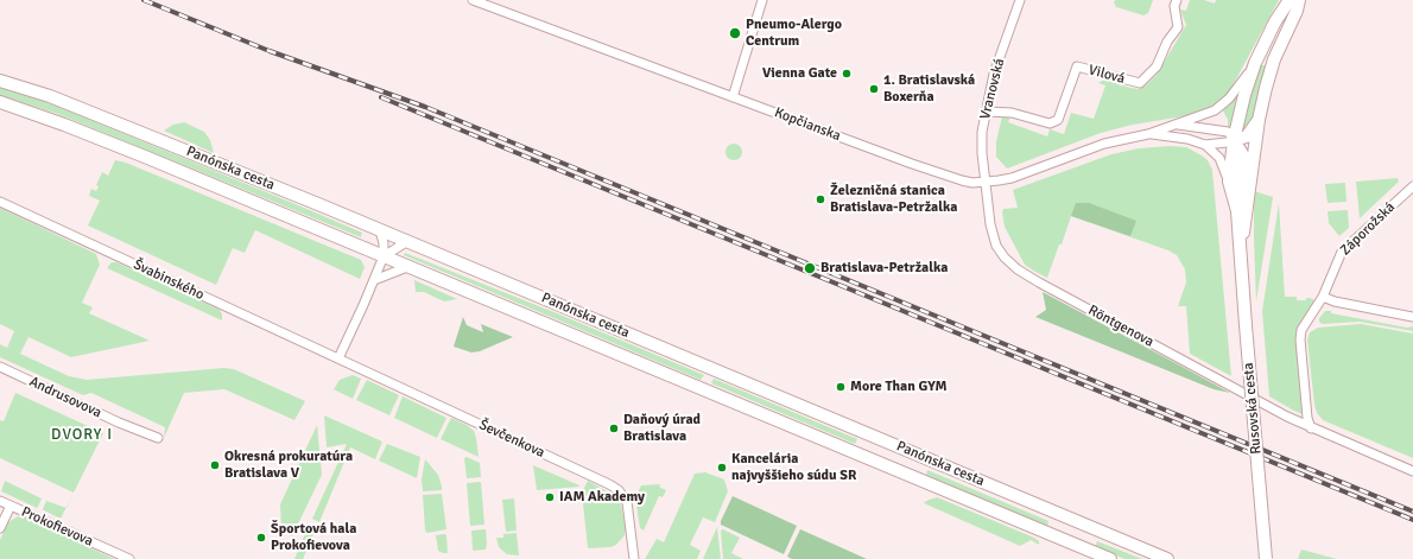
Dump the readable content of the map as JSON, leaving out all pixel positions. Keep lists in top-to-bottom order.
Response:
{
  "streets": {
    "main road": ["Panónska cesta", "Rusovská cesta"],
    "street": [
      "Vilová",
      "Vranovská",
      "Kopčianska",
      "Záporožská",
      "Švabinského",
      "Röntgenova",
      "Andrusovova",
      "Ševčenkova",
      "Prokofievova"
    ]
  },
  "crossings": [
    ["Vilová", "Vranovská"],
    ["Vranovská", "Kopčianska"],
    ["Vranovská", "Röntgenova"],
    ["Kopčianska", "Röntgenova"],
    ["Kopčianska", "Rusovská cesta"],
    ["Švabinského", "Ševčenkova"]
  ],
  "districts": ["DVORY I"],
  "places": [
    "Pneumo-Alergo Centrum",
    "Vienna Gate",
    "1. Bratislavská Boxerňa",
    "Železničná stanica Bratislava-Petržalka",
    "Bratislava-Petržalka",
    "More Than GYM",
    "Daňový úrad Bratislava",
    "Okresná prokuratúra Bratislava V",
    "Kancelária najvyššieho súdu SR",
    "IAM Akademy",
    "Športová hala Prokofievova"
  ]
}
